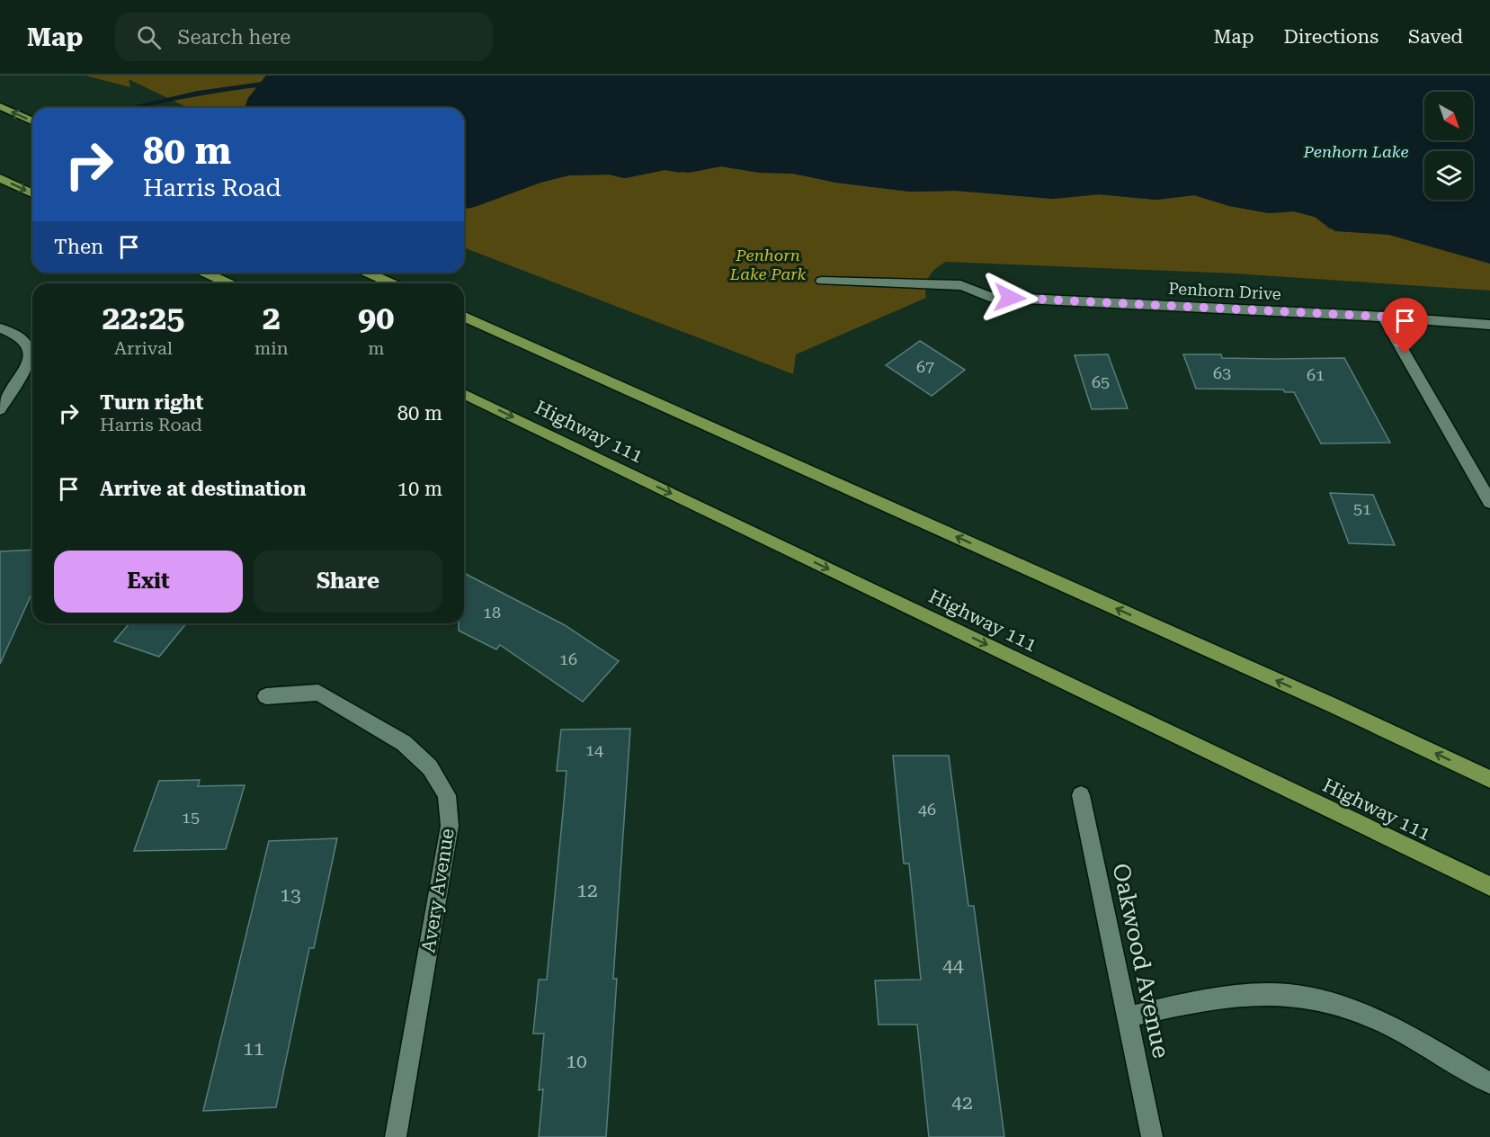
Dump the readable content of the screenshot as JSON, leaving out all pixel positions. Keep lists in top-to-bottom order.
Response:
{
  "streets": {
    "highway": ["Highway 111"],
    "street": ["Penhorn Drive", "Avery Avenue", "Oakwood Avenue"]
  },
  "water": ["Penhorn Lake"],
  "parks": ["Penhorn Lake Park"],
  "house_numbers": [
    "67",
    "63",
    "61",
    "65",
    "51",
    "18",
    "16",
    "14",
    "46",
    "15",
    "12",
    "13",
    "44",
    "11",
    "10",
    "42"
  ],
  "north": "bottom right",
  "page": {
    "header": "Map",
    "search": "Search here",
    "nav": ["Map", "Directions", "Saved"],
    "turn": ["80 m", "Harris Road"],
    "then": "Then",
    "eta": [
      "22:25",
      "Arrival",
      "2",
      "min",
      "90",
      "m"
    ],
    "list": [
      {
        "name": "Turn right",
        "note": "Harris Road",
        "value": "80 m"
      },
      {
        "name": "Arrive at destination",
        "value": "10 m"
      }
    ],
    "buttons": ["Exit", "Share"]
  }
}
